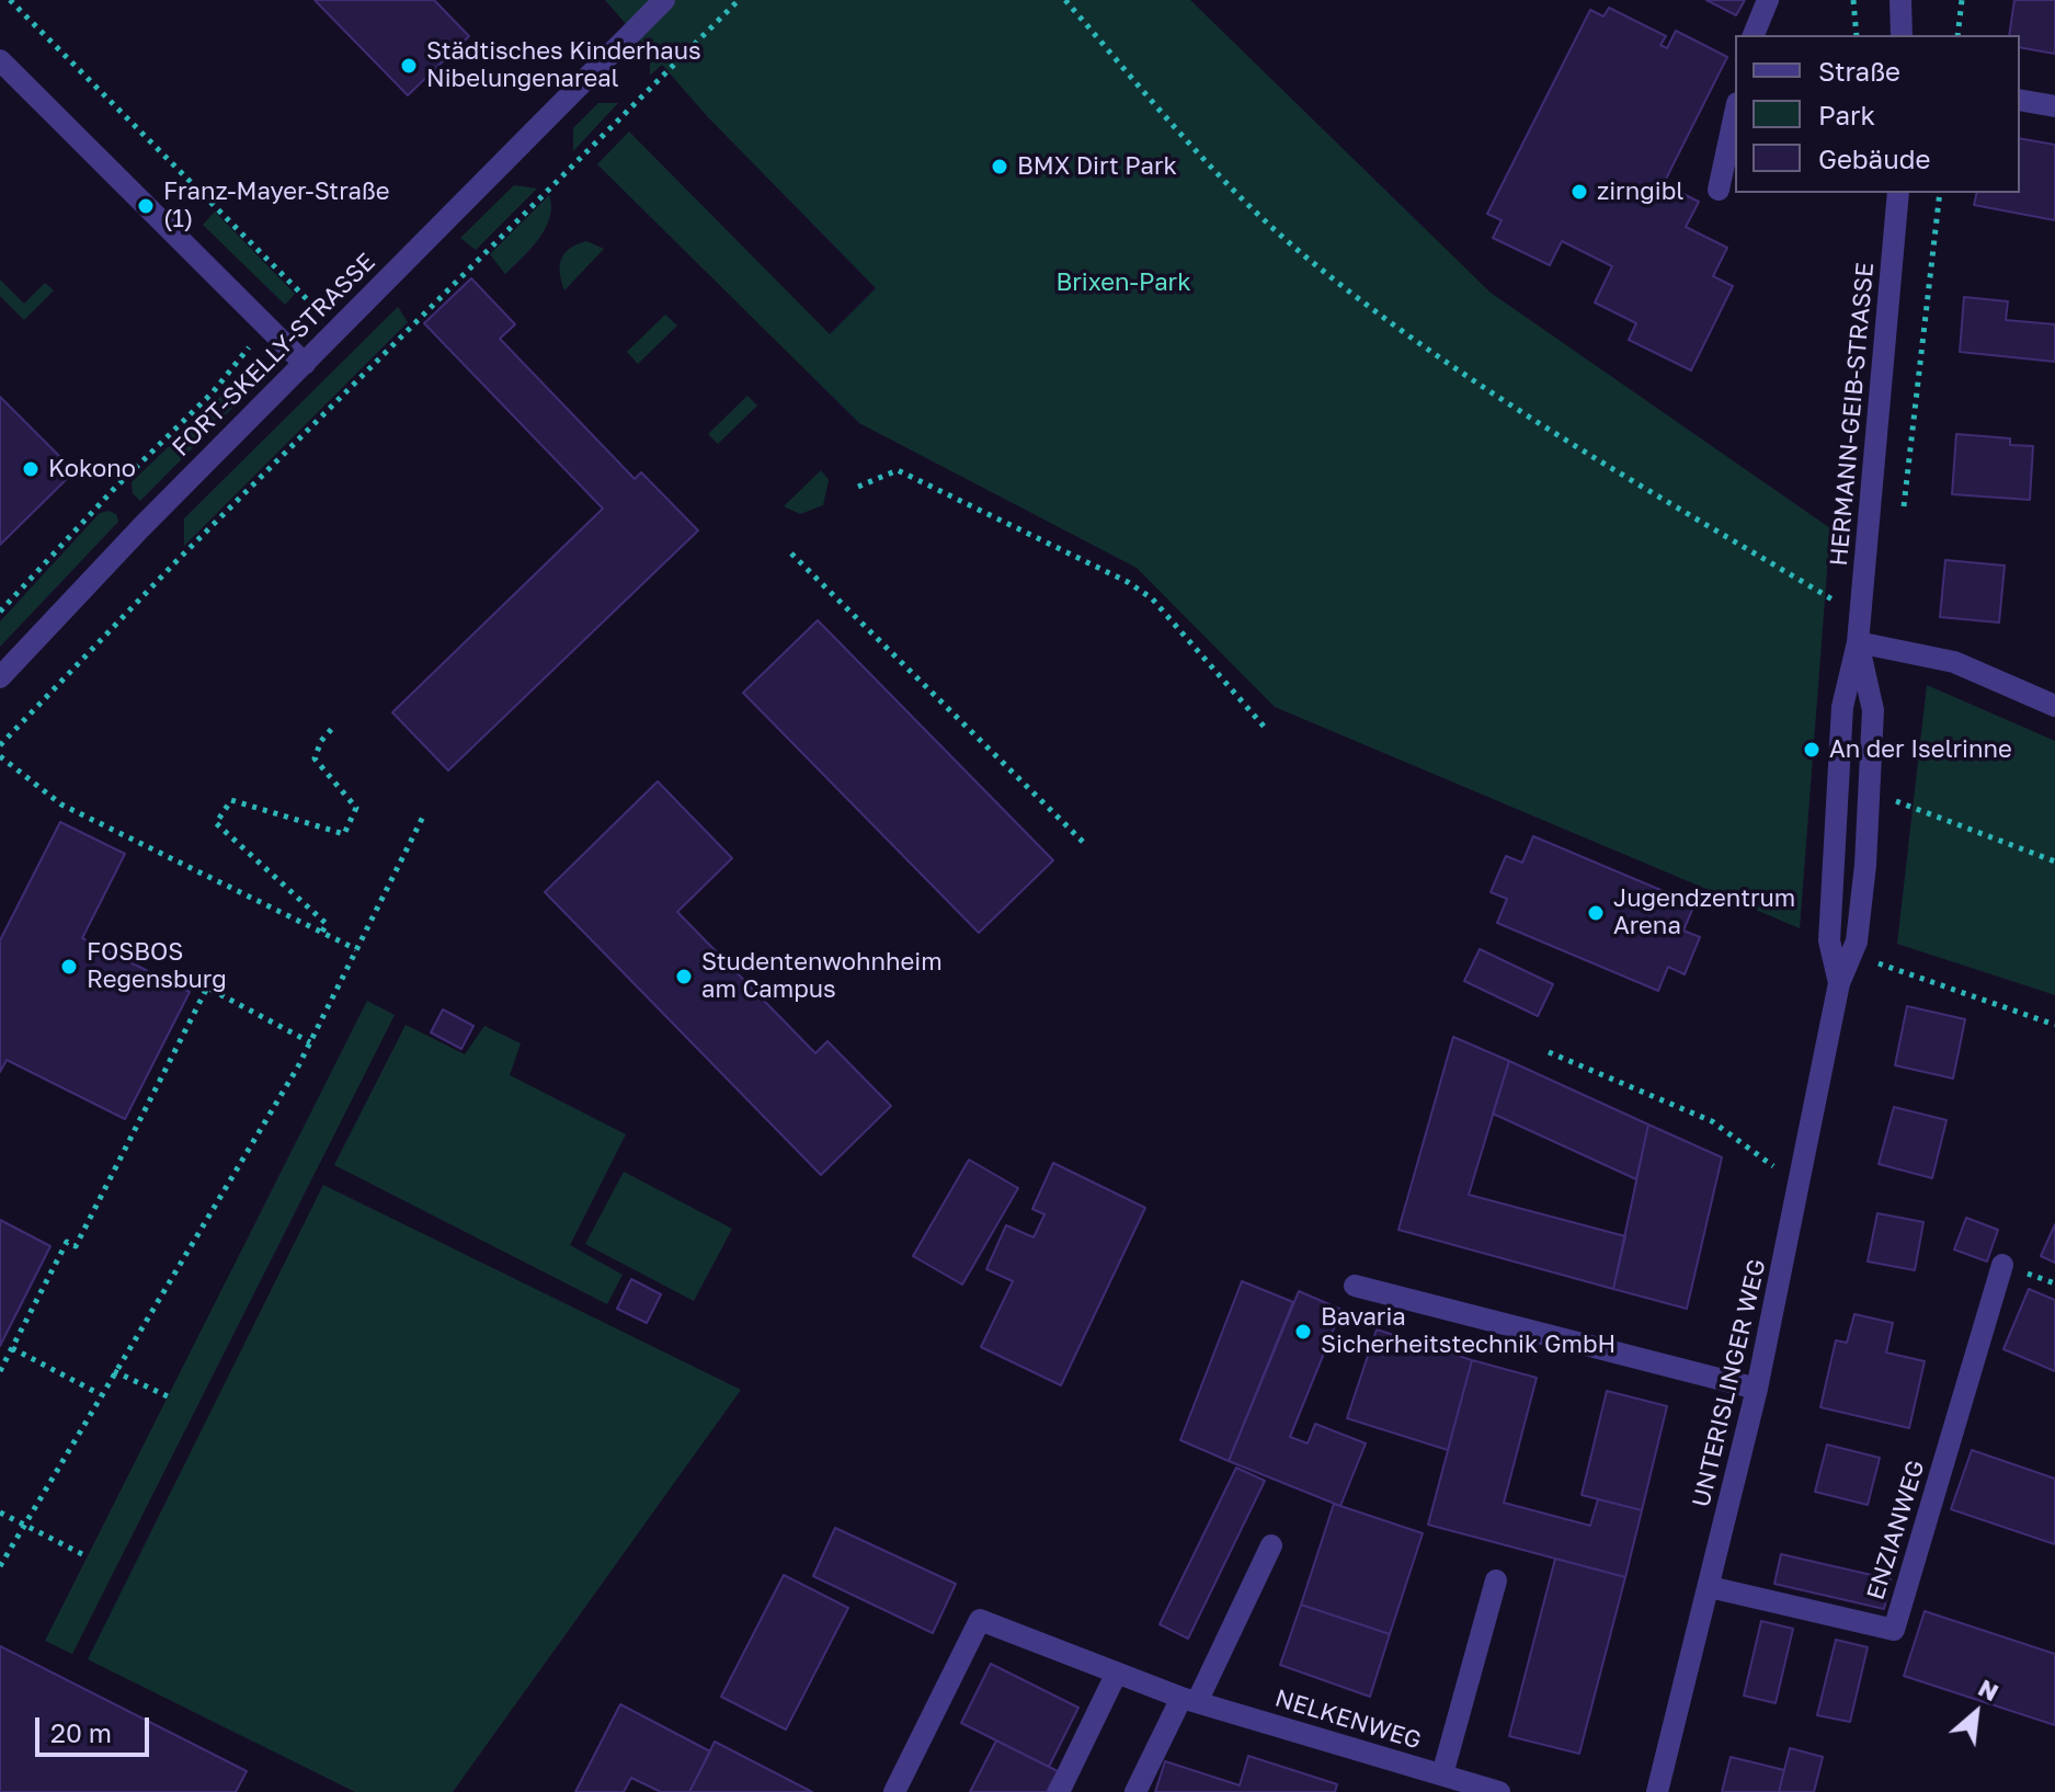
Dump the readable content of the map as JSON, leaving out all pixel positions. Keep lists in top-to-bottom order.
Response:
{
  "streets": {
    "street": [
      "FORT-SKELLY-STRASSE",
      "HERMANN-GEIB-STRASSE",
      "UNTERISLINGER WEG",
      "ENZIANWEG",
      "NELKENWEG"
    ]
  },
  "crossings": [
    ["HERMANN-GEIB-STRASSE", "UNTERISLINGER WEG"],
    ["UNTERISLINGER WEG", "ENZIANWEG"]
  ],
  "parks": ["Brixen-Park"],
  "places": [
    "Städtisches Kinderhaus Nibelungenareal",
    "BMX Dirt Park",
    "zirngibl",
    "Franz-Mayer-Straße (1)",
    "Kokono",
    "An der Iselrinne",
    "Jugendzentrum Arena",
    "FOSBOS Regensburg",
    "Studentenwohnheim am Campus",
    "Bavaria Sicherheitstechnik GmbH"
  ],
  "legend": ["Straße", "Park", "Gebäude"],
  "scale_bar": "20 m",
  "north": "top right"
}
